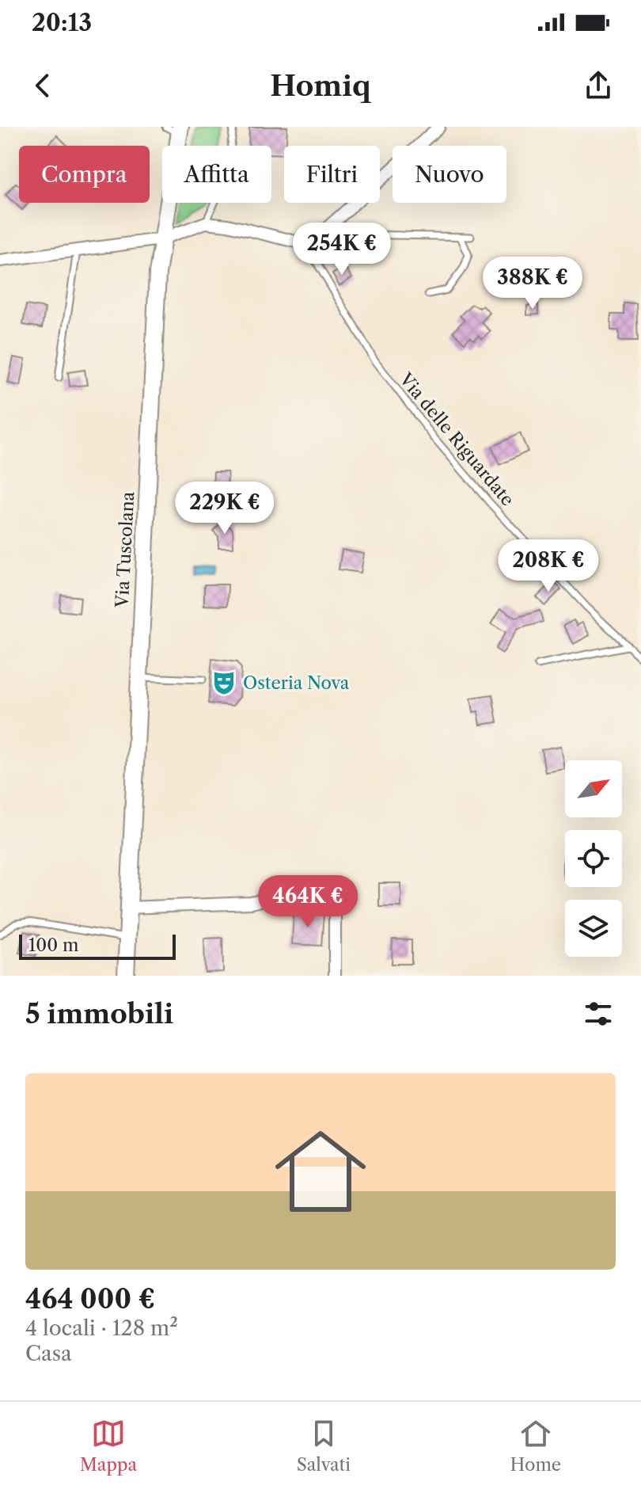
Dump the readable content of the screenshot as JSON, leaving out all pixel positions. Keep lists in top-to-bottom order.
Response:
{
  "streets": {
    "main road": ["Via Tuscolana"],
    "lane": ["Via delle Riguardate"]
  },
  "places": {
    "theatre": ["Osteria Nova"]
  },
  "scale_bar": "100 m",
  "north": "top right",
  "page": {
    "status": "20:13",
    "header": "Homiq",
    "chip": [
      "Compra",
      "Affitta",
      "Filtri",
      "Nuovo"
    ],
    "price": [
      "254K €",
      "388K €",
      "229K €",
      "208K €",
      "464K €"
    ],
    "scale": "100 m",
    "heading": "5 immobili",
    "list": [
      {
        "name": "464 000 €",
        "note": "4 locali · 128 m² · Casa"
      }
    ],
    "tabs": ["Mappa", "Salvati", "Home"]
  }
}
